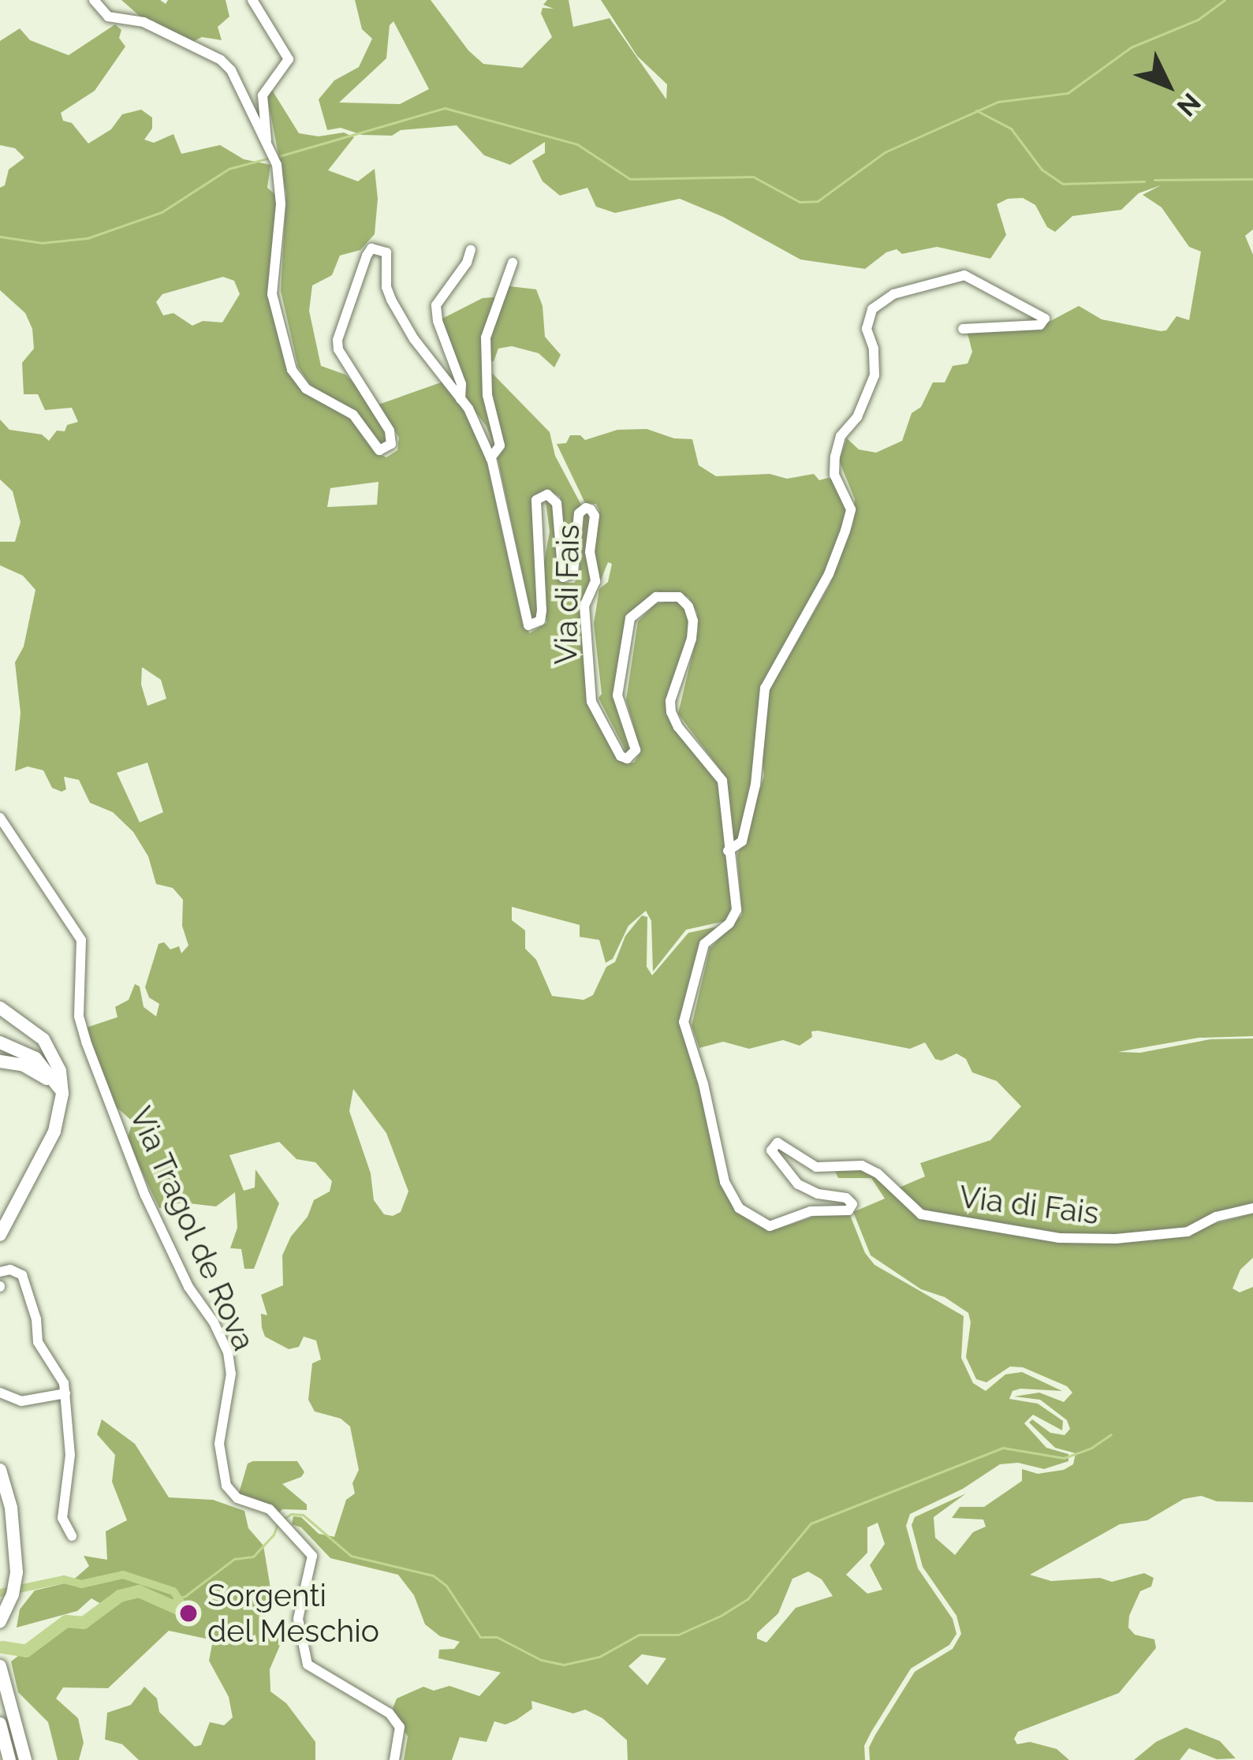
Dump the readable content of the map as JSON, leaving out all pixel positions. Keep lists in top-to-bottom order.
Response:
{
  "streets": {
    "street": ["Via di Fais", "Via Tragol de Rova"]
  },
  "places": ["Sorgenti del Meschio"],
  "north": "bottom right"
}
